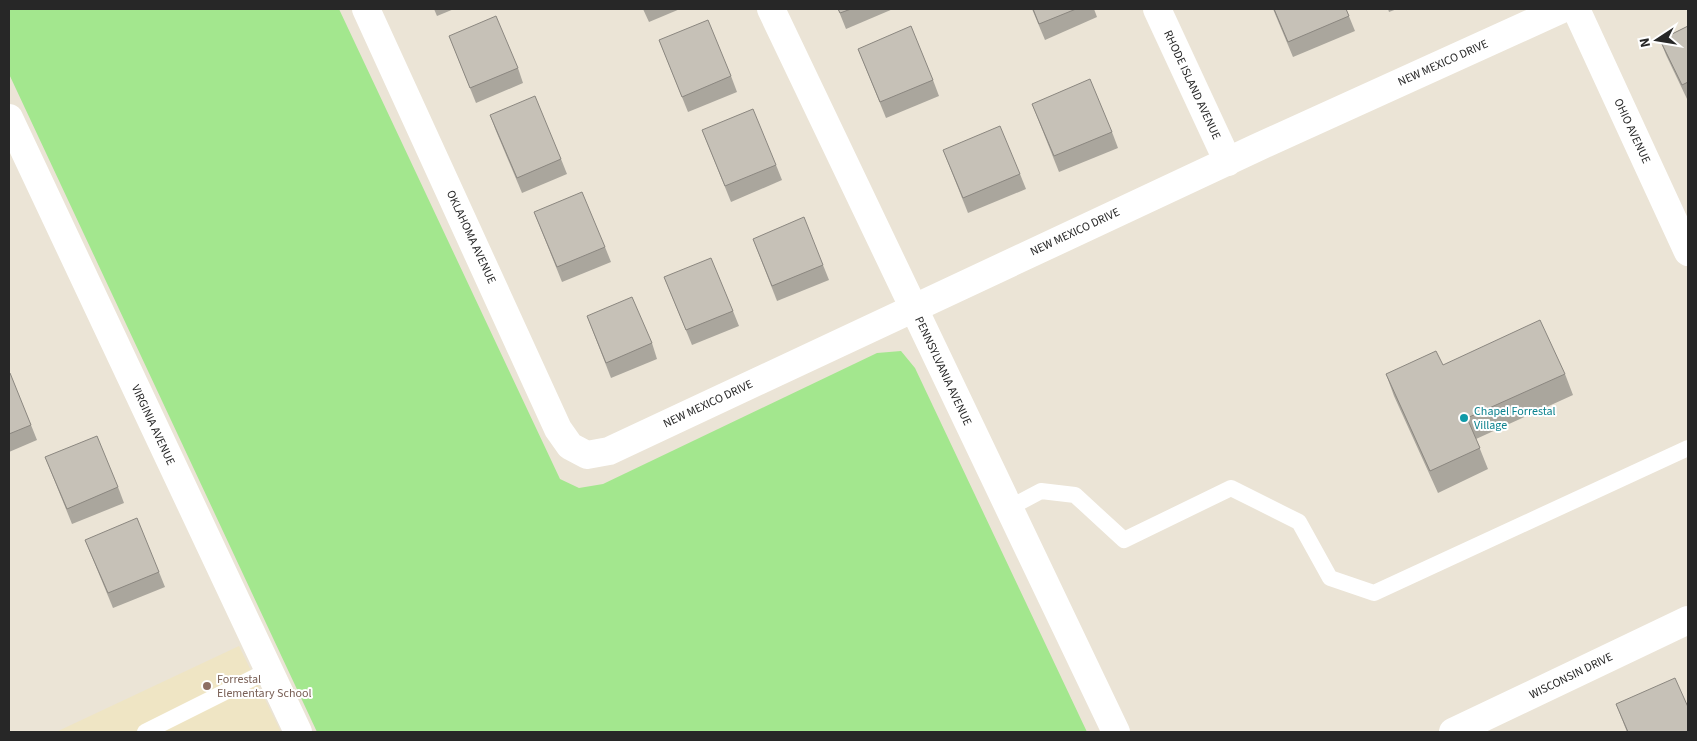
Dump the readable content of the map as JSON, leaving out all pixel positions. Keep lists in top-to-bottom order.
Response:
{
  "streets": {
    "street": [
      "NEW MEXICO DRIVE",
      "RHODE ISLAND AVENUE",
      "OHIO AVENUE",
      "OKLAHOMA AVENUE",
      "PENNSYLVANIA AVENUE",
      "VIRGINIA AVENUE",
      "WISCONSIN DRIVE"
    ]
  },
  "crossings": [
    ["NEW MEXICO DRIVE", "RHODE ISLAND AVENUE"],
    ["NEW MEXICO DRIVE", "OKLAHOMA AVENUE"],
    ["NEW MEXICO DRIVE", "PENNSYLVANIA AVENUE"]
  ],
  "places": ["Chapel Forrestal Village", "Forrestal Elementary School"],
  "north": "left"
}
